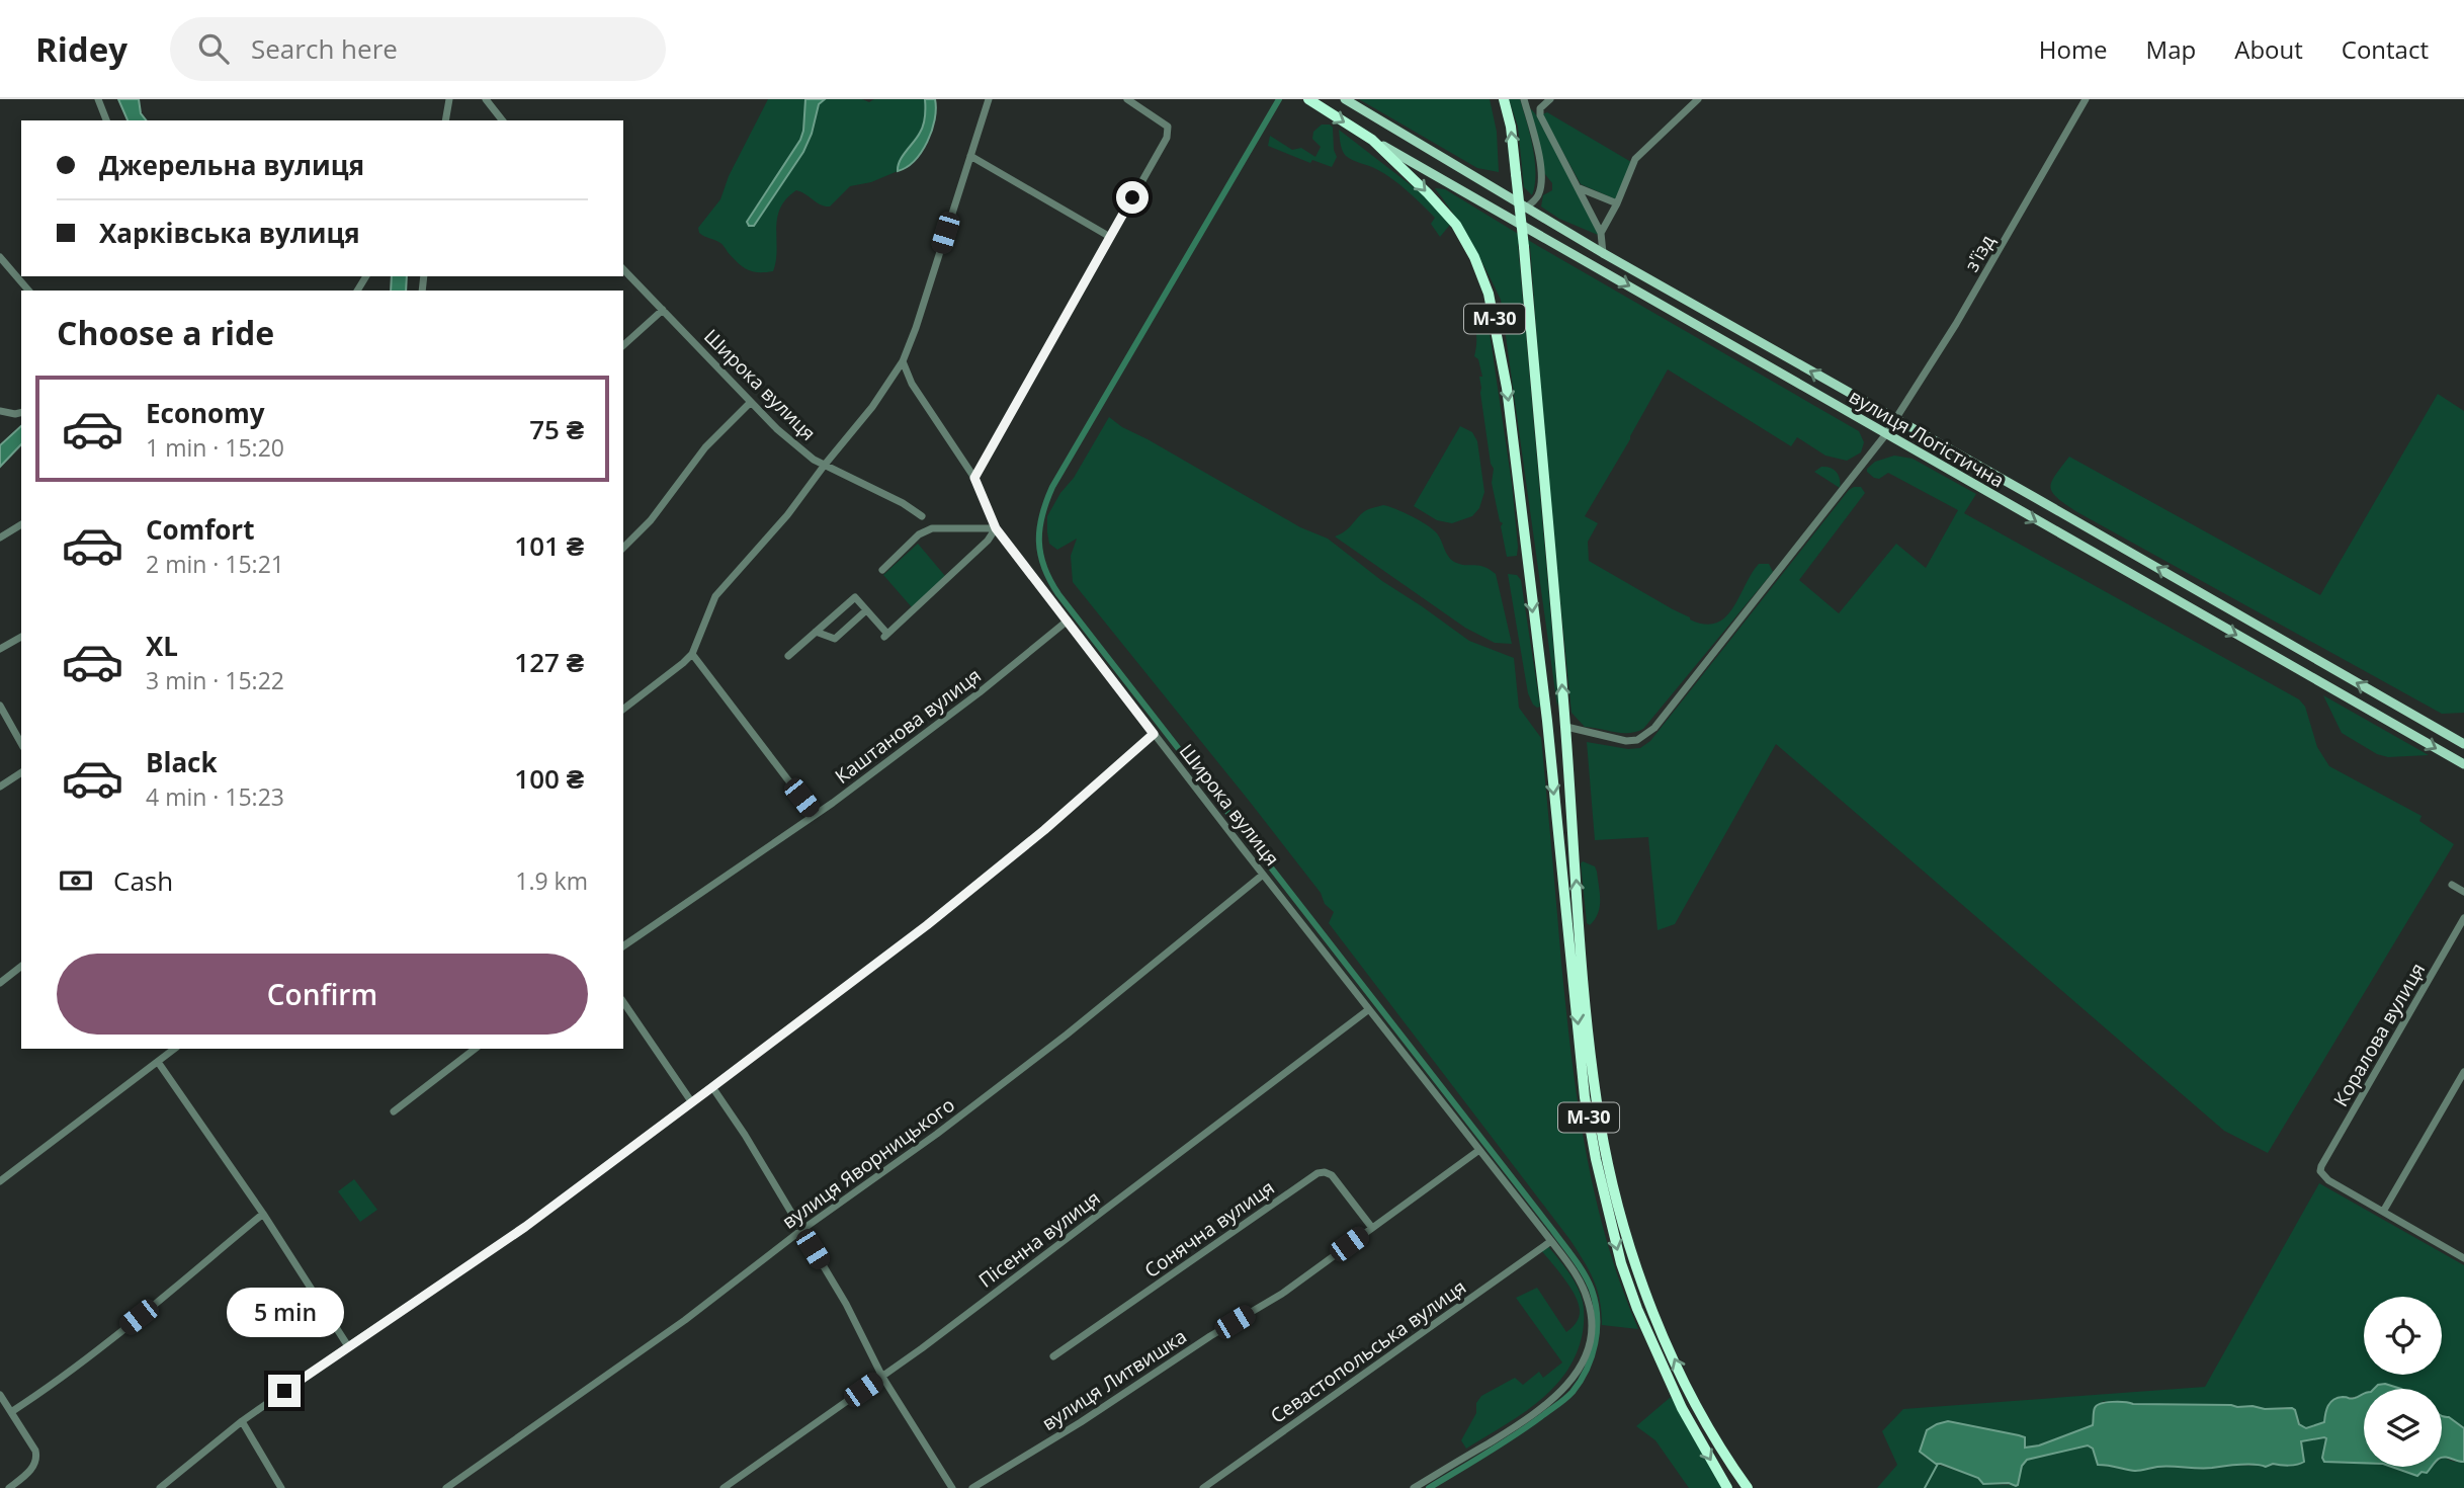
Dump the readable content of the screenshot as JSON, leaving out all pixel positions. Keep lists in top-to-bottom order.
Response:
{
  "streets": {
    "highway": ["М-30"],
    "main road": ["вулиця Логістична"],
    "street": [
      "з'їзд",
      "Широка вулиця",
      "Каштанова вулиця",
      "Коралова вулиця",
      "вулиця Яворницького",
      "Сонячна вулиця",
      "Пісенна вулиця",
      "Севастопольська вулиця",
      "вулиця Литвишка"
    ]
  },
  "crossings": [
    ["з'їзд", "М-30"],
    ["з'їзд", "вулиця Логістична"],
    ["М-30", "вулиця Логістична"],
    ["Широка вулиця", "Каштанова вулиця"],
    ["Широка вулиця", "вулиця Яворницького"],
    ["Широка вулиця", "Пісенна вулиця"],
    ["Широка вулиця", "Севастопольська вулиця"],
    ["Широка вулиця", "вулиця Литвишка"],
    ["Сонячна вулиця", "вулиця Литвишка"]
  ],
  "page": {
    "header": "Ridey",
    "search": "Search here",
    "nav": [
      "Home",
      "Map",
      "About",
      "Contact"
    ],
    "banner": ["Джерельна вулиця", "Харківська вулиця"],
    "heading": "Choose a ride",
    "list": [
      {
        "name": "Economy",
        "note": "1 min · 15:20",
        "value": "75 ₴"
      },
      {
        "name": "Comfort",
        "note": "2 min · 15:21",
        "value": "101 ₴"
      },
      {
        "name": "XL",
        "note": "3 min · 15:22",
        "value": "127 ₴"
      },
      {
        "name": "Black",
        "note": "4 min · 15:23",
        "value": "100 ₴"
      }
    ],
    "pay": ["Cash", "1.9 km"],
    "buttons": "Confirm",
    "bubble": "5 min"
  }
}
